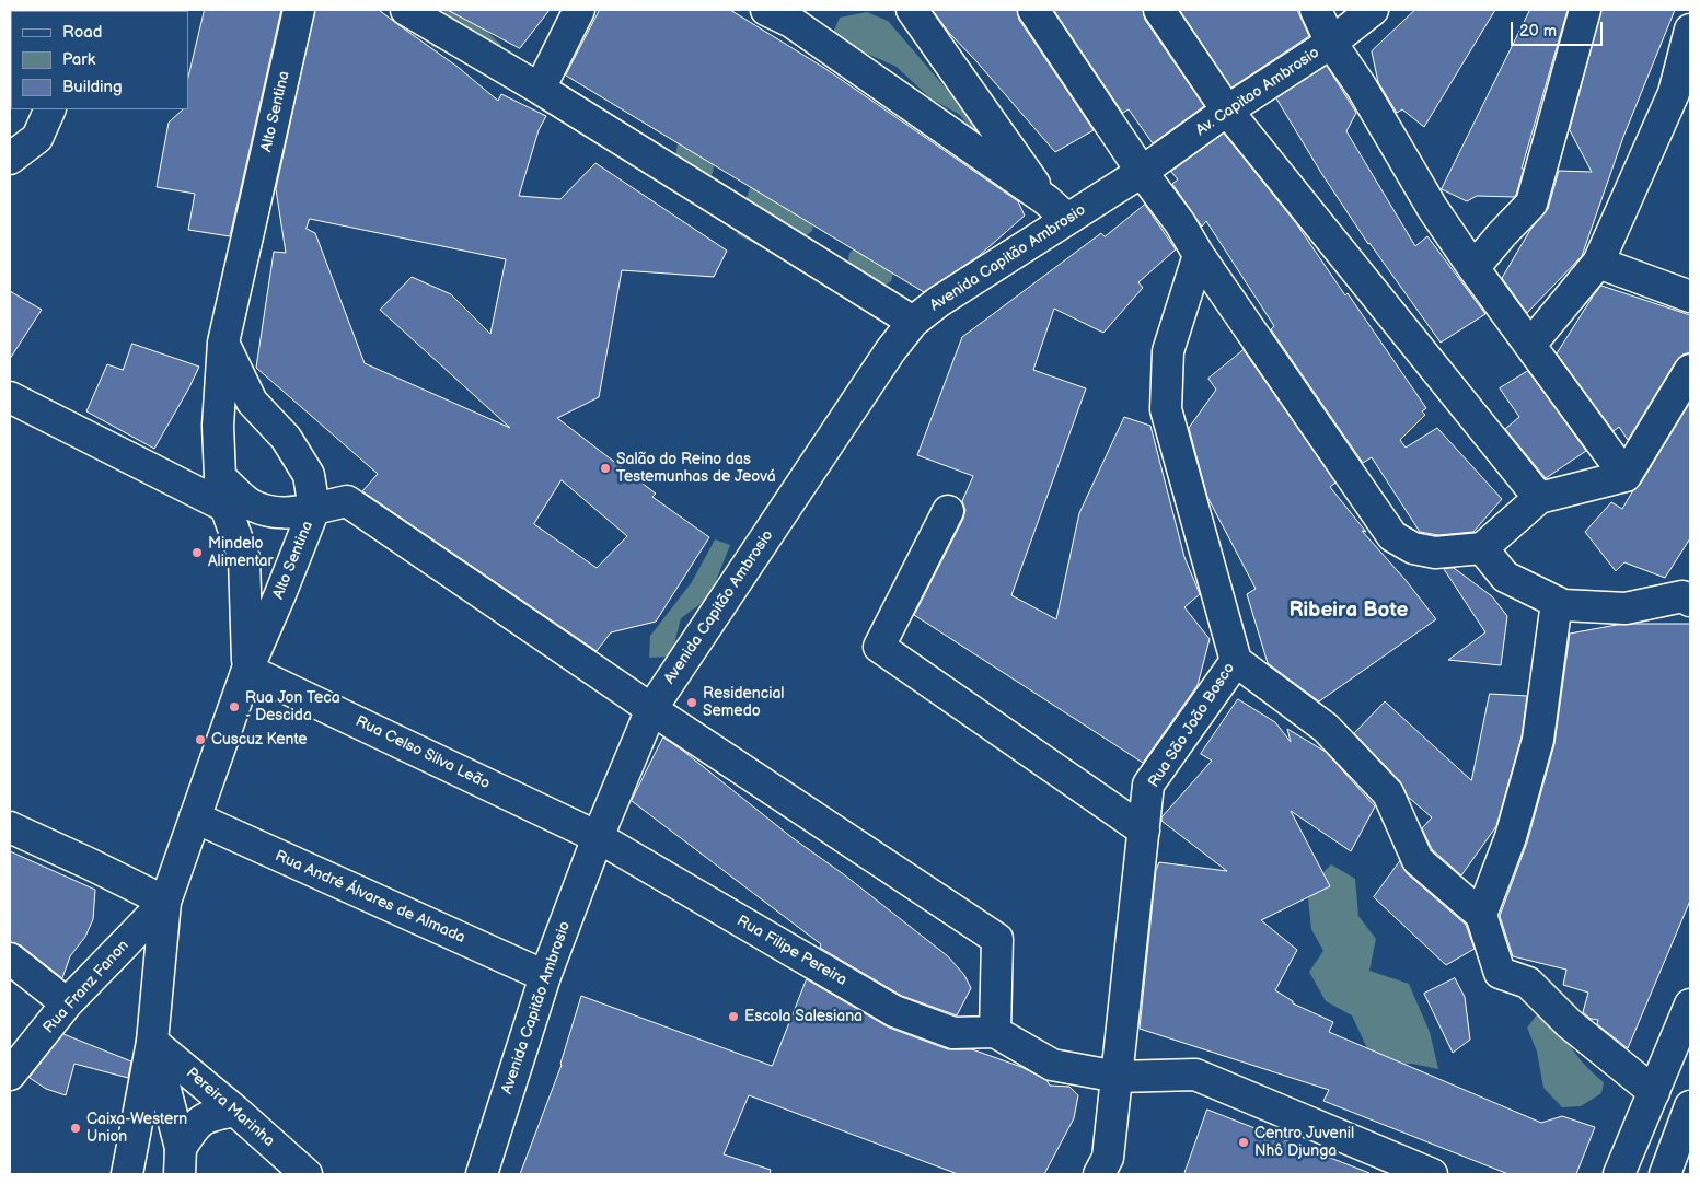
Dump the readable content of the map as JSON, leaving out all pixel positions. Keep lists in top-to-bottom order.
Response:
{
  "streets": {
    "street": [
      "Av. Capitao Ambrosio",
      "Alto Sentina",
      "Avenida Capitão Ambrosio",
      "Rua São João Bosco",
      "Rua Celso Silva Leão",
      "Rua André Álvares de Almada",
      "Rua Filipe Pereira",
      "Rua Franz Fanon",
      "Pereira Marinha"
    ]
  },
  "crossings": [
    ["Av. Capitao Ambrosio", "Avenida Capitão Ambrosio"],
    ["Alto Sentina", "Rua Celso Silva Leão"],
    ["Alto Sentina", "Rua André Álvares de Almada"],
    ["Alto Sentina", "Rua Franz Fanon"],
    ["Avenida Capitão Ambrosio", "Rua Celso Silva Leão"],
    ["Avenida Capitão Ambrosio", "Rua André Álvares de Almada"],
    ["Avenida Capitão Ambrosio", "Rua Filipe Pereira"],
    ["Rua Celso Silva Leão", "Rua Filipe Pereira"]
  ],
  "districts": ["Ribeira Bote"],
  "places": [
    "Salão do Reino das Testemunhas de Jeová",
    "Mindelo Alimentar",
    "Residencial Semedo",
    "Rua Jon Teca - Descida",
    "Cuscuz Kente",
    "Escola Salesiana",
    "Caixa-Western Union",
    "Centro Juvenil Nhô Djunga"
  ],
  "legend": ["Road", "Park", "Building"],
  "scale_bar": "20 m"
}
